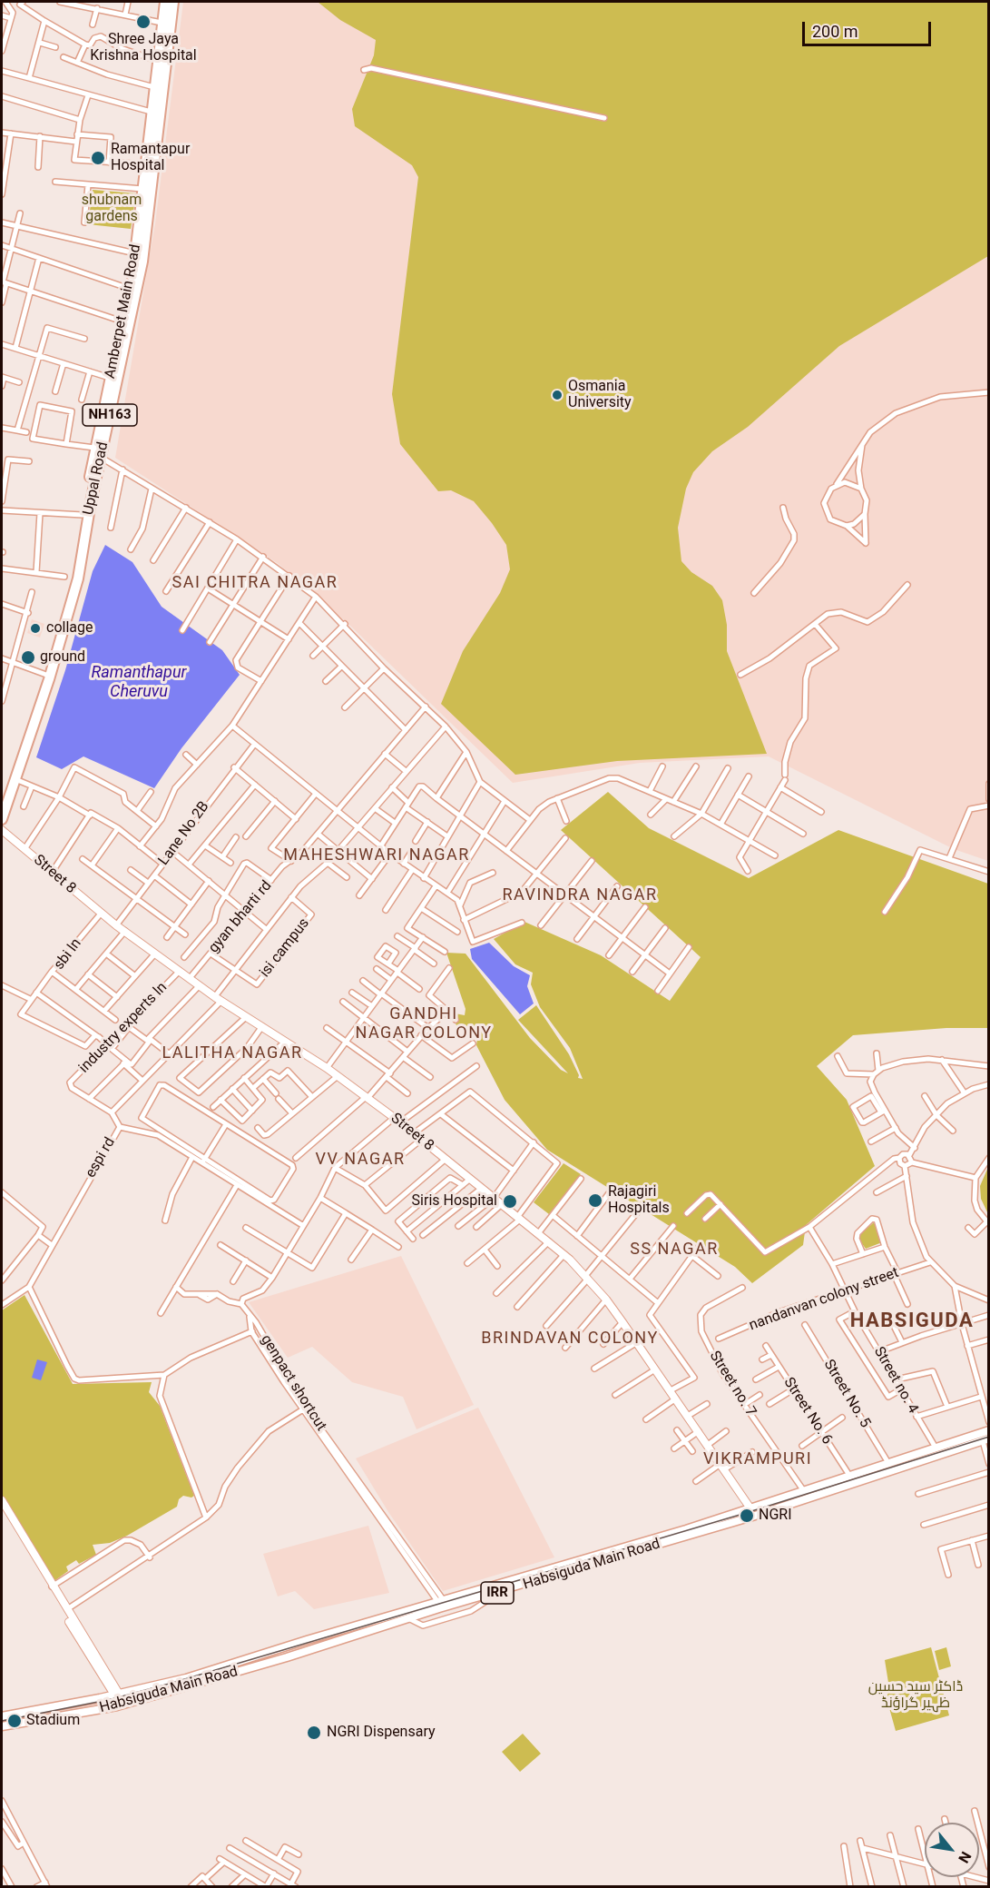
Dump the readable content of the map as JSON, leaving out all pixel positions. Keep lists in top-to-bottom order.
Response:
{
  "streets": {
    "highway": ["Amberpet Main Road", "NH163", "Uppal Road"],
    "main road": ["Habsiguda Main Road", "IRR"],
    "street": [
      "Lane No 2B",
      "Street 8",
      "gyan bharti rd",
      "isi campus",
      "sbi ln",
      "industry experts ln",
      "espi rd",
      "nandanvan colony street",
      "Street no. 4",
      "genpact shortcut",
      "Street no. 7",
      "Street No. 5",
      "Street No. 6"
    ]
  },
  "crossings": [
    ["Amberpet Main Road", "Uppal Road"],
    ["Lane No 2B", "Street 8"],
    ["Street 8", "gyan bharti rd"],
    ["Street 8", "sbi ln"],
    ["Street 8", "industry experts ln"],
    ["Street 8", "Habsiguda Main Road"],
    ["gyan bharti rd", "isi campus"],
    ["nandanvan colony street", "Street no. 4"],
    ["Street no. 4", "Habsiguda Main Road"],
    ["Street no. 7", "Habsiguda Main Road"],
    ["Street No. 5", "Habsiguda Main Road"],
    ["Street No. 6", "Habsiguda Main Road"]
  ],
  "districts": [
    "SAI CHITRA NAGAR",
    "MAHESHWARI NAGAR",
    "RAVINDRA NAGAR",
    "GANDHI NAGAR COLONY",
    "LALITHA NAGAR",
    "VV NAGAR",
    "SS NAGAR",
    "HABSIGUDA",
    "BRINDAVAN COLONY",
    "VIKRAMPURI"
  ],
  "water": ["Ramanthapur Cheruvu"],
  "parks": ["shubnam gardens", "ڈاکٹر سید حسین ظہیر گراؤنڈ"],
  "places": [
    "Shree Jaya Krishna Hospital",
    "Ramantapur Hospital",
    "Osmania University",
    "collage",
    "ground",
    "Rajagiri Hospitals",
    "Siris Hospital",
    "NGRI",
    "Stadium",
    "NGRI Dispensary"
  ],
  "scale_bar": "200 m",
  "north": "bottom right"
}
